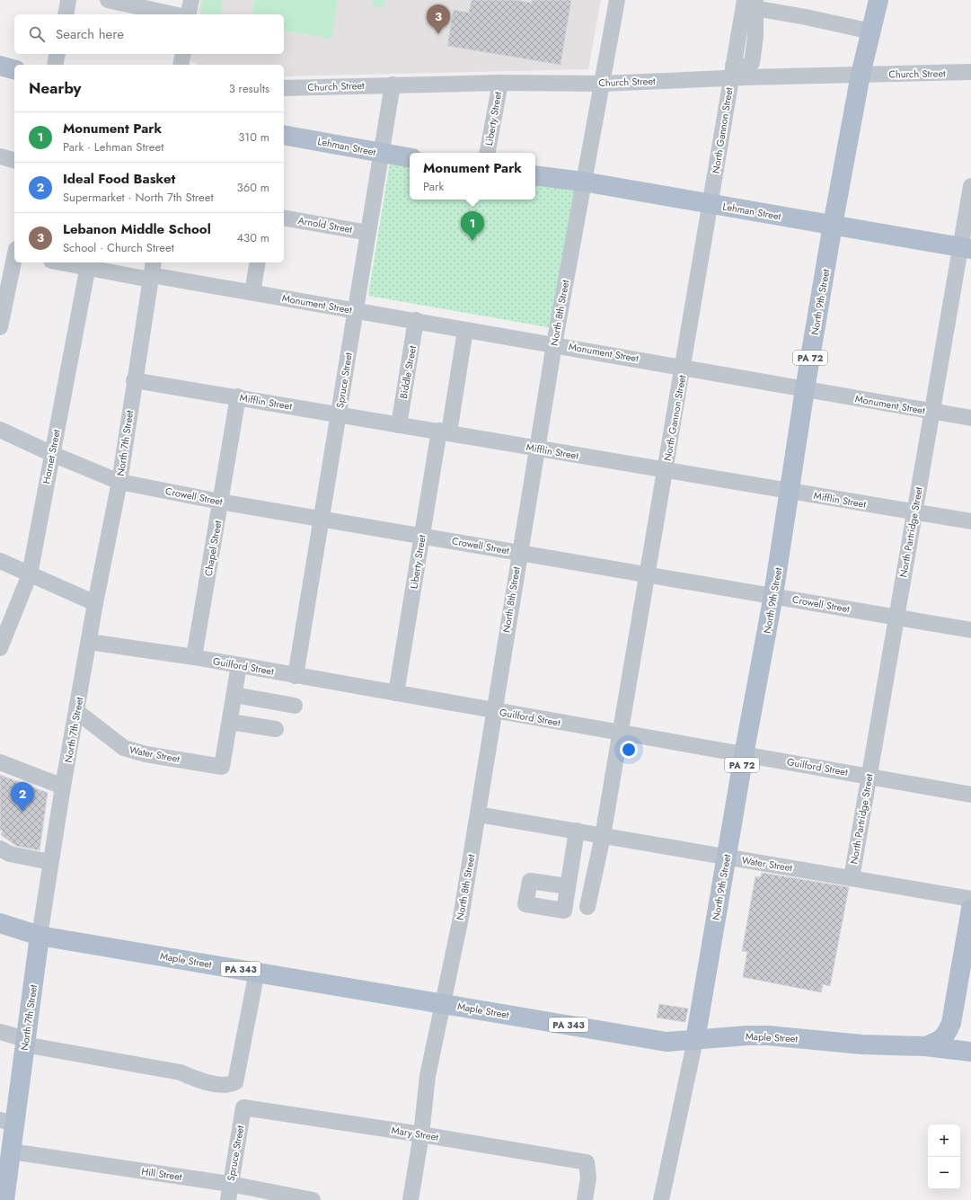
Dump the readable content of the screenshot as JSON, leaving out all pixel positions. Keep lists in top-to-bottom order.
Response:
{
  "streets": {
    "main road": [
      "Lehman Street",
      "North 9th Street",
      "PA 72",
      "North 7th Street",
      "Maple Street",
      "PA 343"
    ],
    "street": [
      "Church Street",
      "Liberty Street",
      "North Gannon Street",
      "Arnold Street",
      "Monument Street",
      "North 8th Street",
      "Biddle Street",
      "Spruce Street",
      "Mifflin Street",
      "Hornet Street",
      "Crowell Street",
      "North Partridge Street",
      "Chapel Street",
      "Guilford Street",
      "Water Street",
      "Mary Street",
      "Hill Street"
    ]
  },
  "crossings": [
    ["Church Street", "Liberty Street"],
    ["Church Street", "North Gannon Street"],
    ["Church Street", "North 9th Street"],
    ["Church Street", "North 8th Street"],
    ["Church Street", "Spruce Street"],
    ["Liberty Street", "Monument Street"],
    ["Liberty Street", "Mifflin Street"],
    ["Liberty Street", "Crowell Street"],
    ["Liberty Street", "Guilford Street"],
    ["North Gannon Street", "Lehman Street"],
    ["North Gannon Street", "Monument Street"],
    ["North Gannon Street", "Mifflin Street"],
    ["North Gannon Street", "Crowell Street"],
    ["North Gannon Street", "Guilford Street"],
    ["North Gannon Street", "Water Street"],
    ["Lehman Street", "North 9th Street"],
    ["Lehman Street", "North 8th Street"],
    ["Lehman Street", "Spruce Street"],
    ["Lehman Street", "North Partridge Street"],
    ["Arnold Street", "Spruce Street"],
    ["North 9th Street", "Monument Street"],
    ["North 9th Street", "Mifflin Street"],
    ["North 9th Street", "Crowell Street"],
    ["North 9th Street", "Guilford Street"],
    ["North 9th Street", "Water Street"],
    ["North 9th Street", "Maple Street"],
    ["Monument Street", "North 8th Street"],
    ["Monument Street", "Biddle Street"],
    ["Monument Street", "Spruce Street"],
    ["Monument Street", "North 7th Street"],
    ["Monument Street", "Hornet Street"],
    ["Monument Street", "North Partridge Street"],
    ["North 8th Street", "Mifflin Street"],
    ["North 8th Street", "Crowell Street"],
    ["North 8th Street", "Guilford Street"],
    ["North 8th Street", "Water Street"],
    ["North 8th Street", "Maple Street"],
    ["North 8th Street", "Mary Street"],
    ["Biddle Street", "Mifflin Street"],
    ["Spruce Street", "Mifflin Street"],
    ["Spruce Street", "Crowell Street"],
    ["Spruce Street", "Guilford Street"],
    ["Spruce Street", "Mary Street"],
    ["Spruce Street", "Hill Street"],
    ["Mifflin Street", "North 7th Street"],
    ["Mifflin Street", "North Partridge Street"],
    ["Mifflin Street", "Chapel Street"],
    ["North 7th Street", "Crowell Street"],
    ["North 7th Street", "Guilford Street"],
    ["North 7th Street", "Water Street"],
    ["North 7th Street", "Maple Street"],
    ["North 7th Street", "Hill Street"],
    ["Hornet Street", "Crowell Street"],
    ["Crowell Street", "North Partridge Street"],
    ["Crowell Street", "Chapel Street"],
    ["North Partridge Street", "Guilford Street"],
    ["North Partridge Street", "Water Street"],
    ["Chapel Street", "Guilford Street"]
  ],
  "page": {
    "pins": ["3", "1", "2"],
    "search": "Search here",
    "heading": ["Nearby", "3 results"],
    "list": [
      {
        "mark": "1",
        "name": "Monument Park",
        "note": "Park · Lehman Street",
        "value": "310 m"
      },
      {
        "mark": "2",
        "name": "Ideal Food Basket",
        "note": "Supermarket · North 7th Street",
        "value": "360 m"
      },
      {
        "mark": "3",
        "name": "Lebanon Middle School",
        "note": "School · Church Street",
        "value": "430 m"
      }
    ],
    "popup": ["Monument Park", "Park"],
    "map_buttons": ["+", "−"]
  }
}
